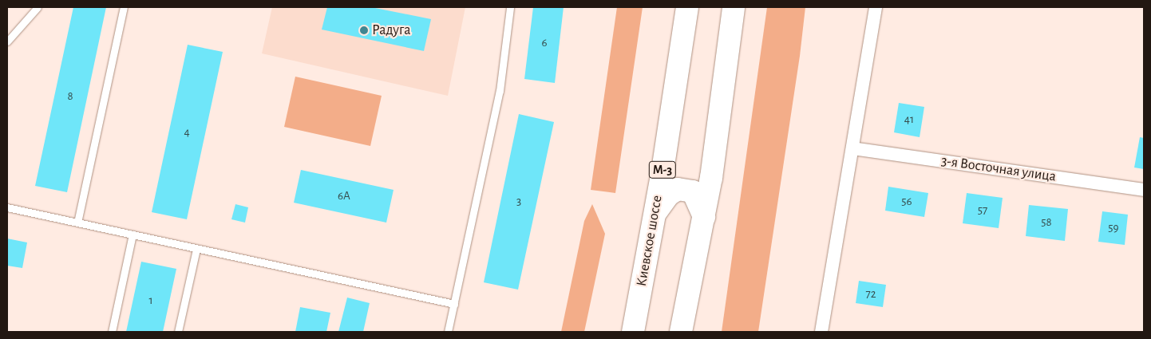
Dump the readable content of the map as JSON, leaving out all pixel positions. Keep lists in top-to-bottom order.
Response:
{
  "streets": {
    "highway": ["М-3", "Киевское шоссе"],
    "street": ["3-я Восточная улица"]
  },
  "places": ["Радуга"],
  "house_numbers": [
    "6",
    "8",
    "41",
    "4",
    "6А",
    "3",
    "56",
    "57",
    "58",
    "59",
    "72",
    "1"
  ]
}
